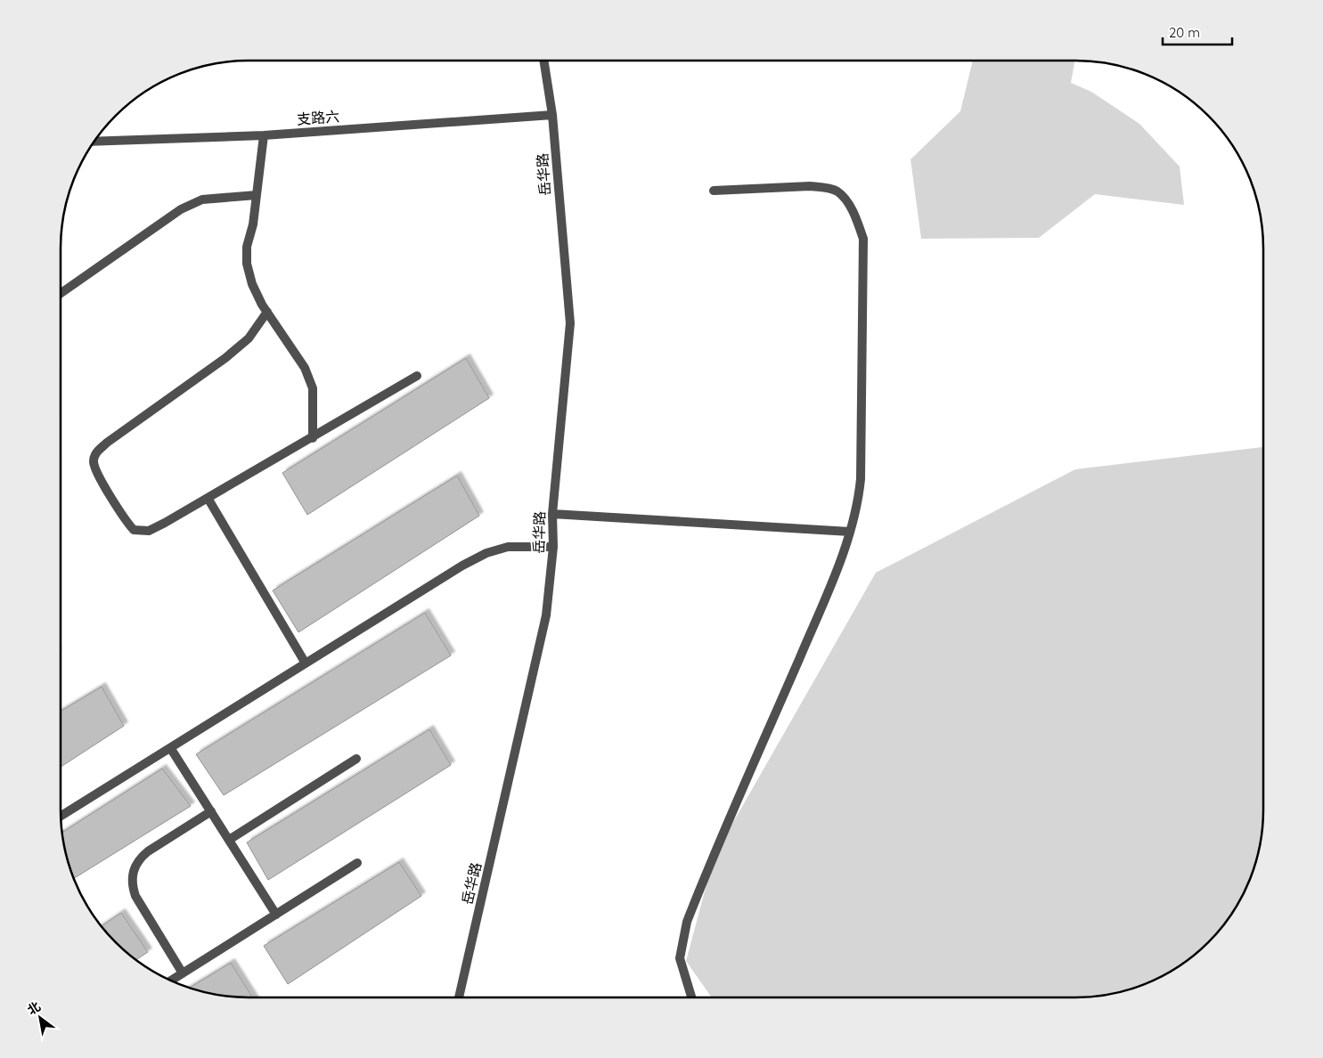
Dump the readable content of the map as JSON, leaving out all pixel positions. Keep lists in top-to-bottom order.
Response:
{
  "streets": {
    "street": ["支路六", "岳华路"]
  },
  "crossings": [
    ["支路六", "岳华路"]
  ],
  "scale_bar": "20 m",
  "north": "top left"
}
